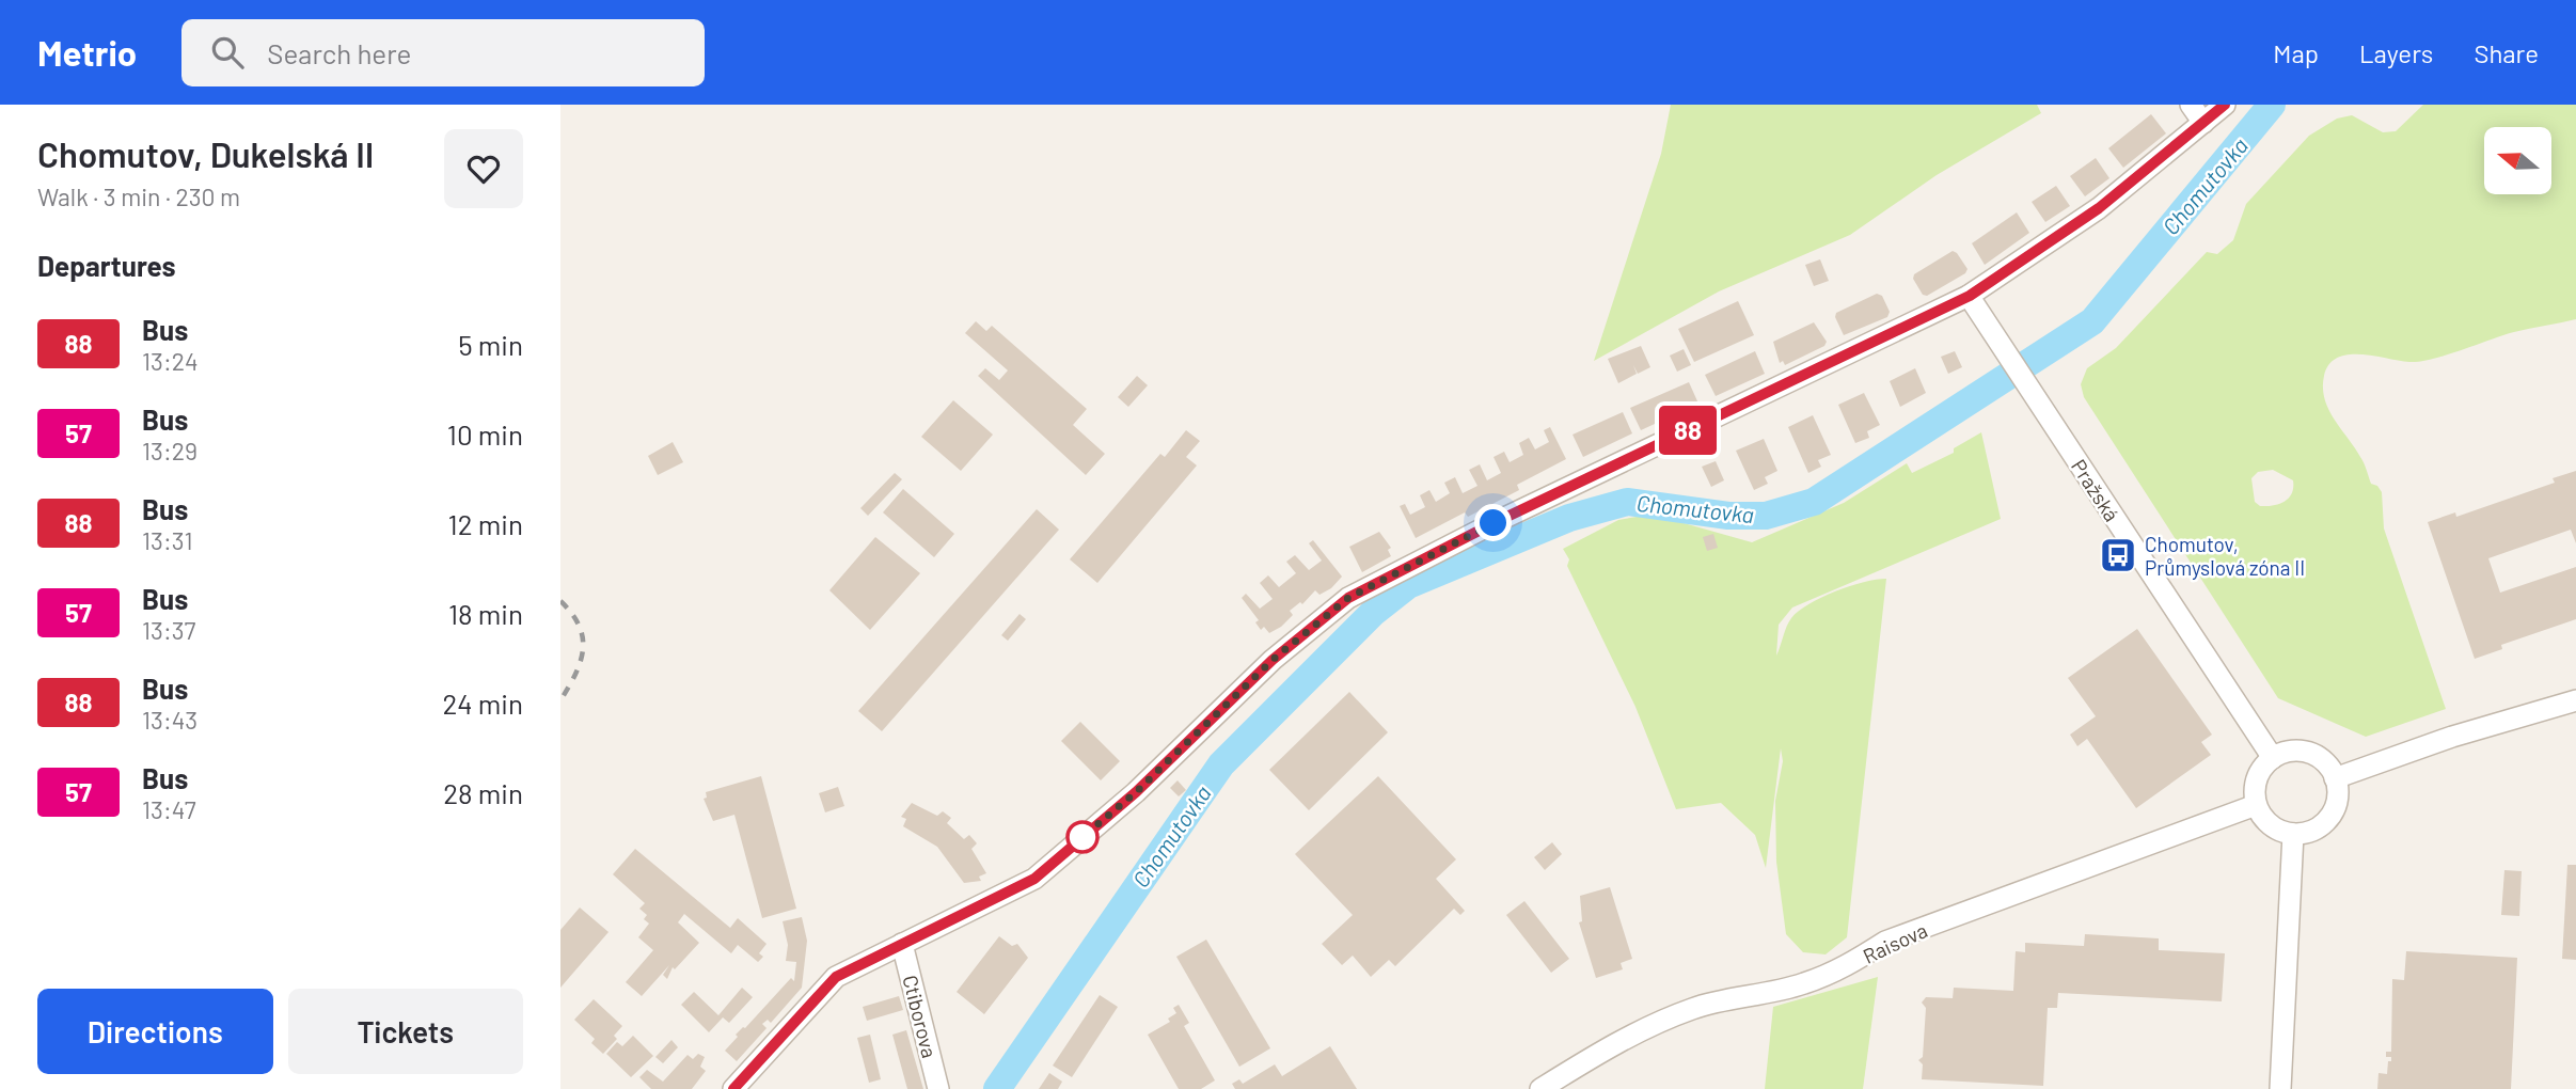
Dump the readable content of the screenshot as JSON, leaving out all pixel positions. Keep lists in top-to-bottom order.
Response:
{
  "streets": {
    "street": ["Pražská", "Raisova", "Ctiborova"]
  },
  "crossings": [
    ["Pražská", "Raisova"]
  ],
  "water": ["Chomutovka"],
  "places": {
    "bus stop": ["Chomutov, Průmyslová zóna II"]
  },
  "lines": ["bus line 88"],
  "north": "left",
  "page": {
    "header": "Metrio",
    "search": "Search here",
    "nav": ["Map", "Layers", "Share"],
    "heading": [
      ["Chomutov, Dukelská II", "Walk · 3 min · 230 m"],
      "Departures"
    ],
    "on_map": "88",
    "list": [
      {
        "mark": "88",
        "name": "Bus",
        "note": "13:24",
        "value": "5 min"
      },
      {
        "mark": "57",
        "name": "Bus",
        "note": "13:29",
        "value": "10 min"
      },
      {
        "mark": "88",
        "name": "Bus",
        "note": "13:31",
        "value": "12 min"
      },
      {
        "mark": "57",
        "name": "Bus",
        "note": "13:37",
        "value": "18 min"
      },
      {
        "mark": "88",
        "name": "Bus",
        "note": "13:43",
        "value": "24 min"
      },
      {
        "mark": "57",
        "name": "Bus",
        "note": "13:47",
        "value": "28 min"
      }
    ],
    "buttons": ["Directions", "Tickets"]
  }
}
